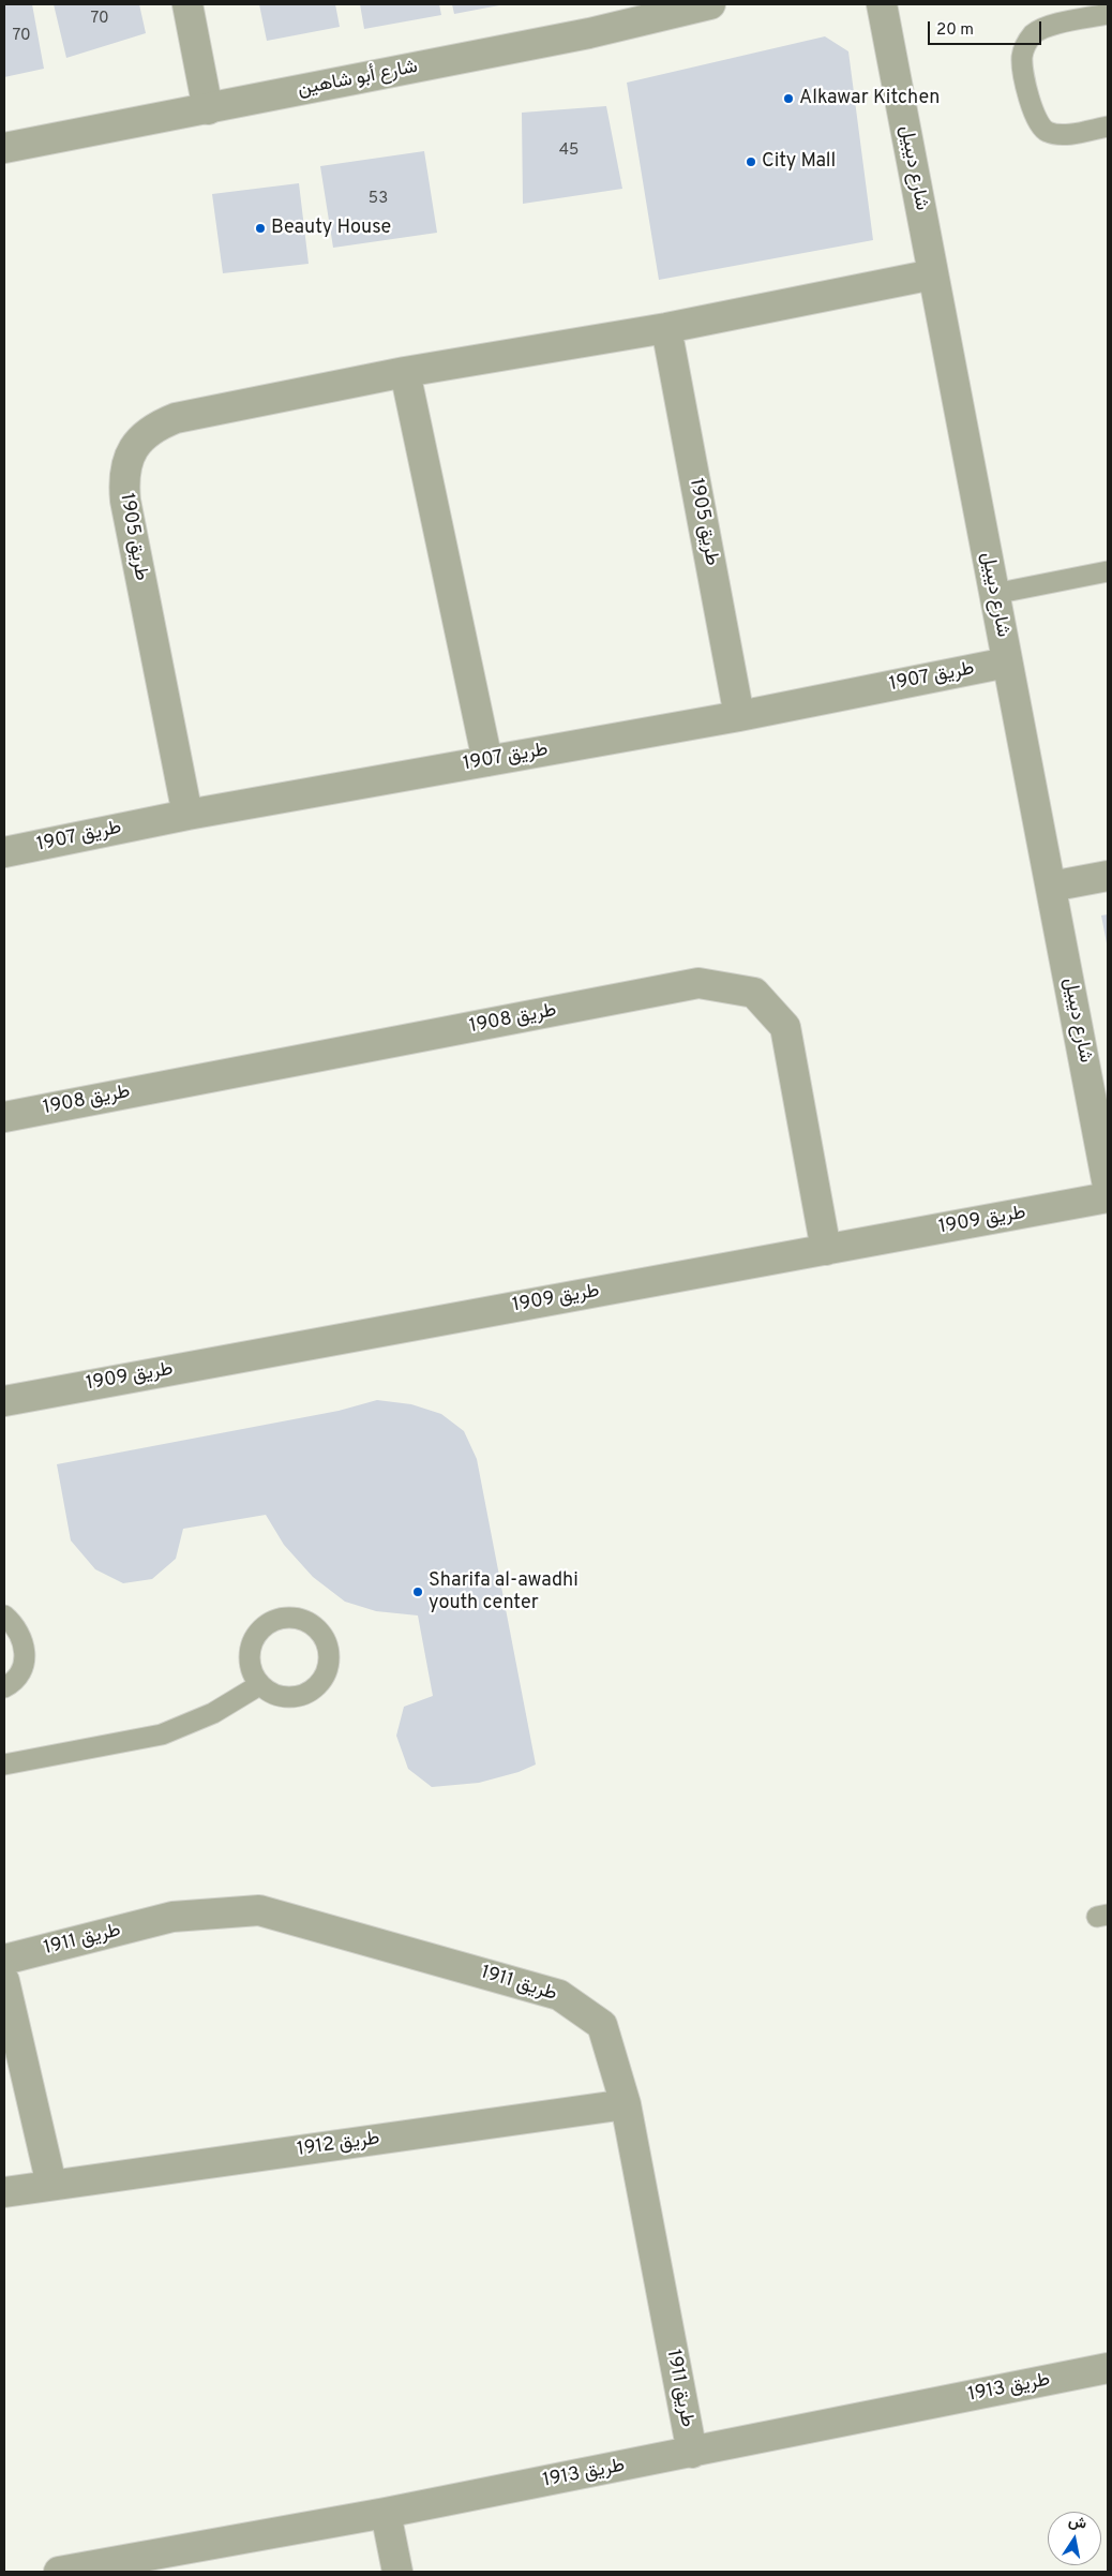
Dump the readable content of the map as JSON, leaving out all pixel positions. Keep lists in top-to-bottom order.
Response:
{
  "streets": {
    "street": [
      "شارع أبو شاهين",
      "شارع ديبيل",
      "طريق 1905",
      "طريق 1907",
      "طريق 1908",
      "طريق 1909",
      "طريق 1911",
      "طريق 1912",
      "طريق 1913"
    ]
  },
  "crossings": [
    ["شارع ديبيل", "طريق 1905"],
    ["شارع ديبيل", "طريق 1907"],
    ["طريق 1905", "طريق 1907"],
    ["طريق 1908", "طريق 1909"],
    ["طريق 1911", "طريق 1912"],
    ["طريق 1911", "طريق 1913"]
  ],
  "places": [
    "Alkawar Kitchen",
    "City Mall",
    "Beauty House",
    "Sharifa al-awadhi youth center"
  ],
  "house_numbers": [
    "70",
    "70",
    "45",
    "53"
  ],
  "scale_bar": "20 m",
  "north": "top"
}
